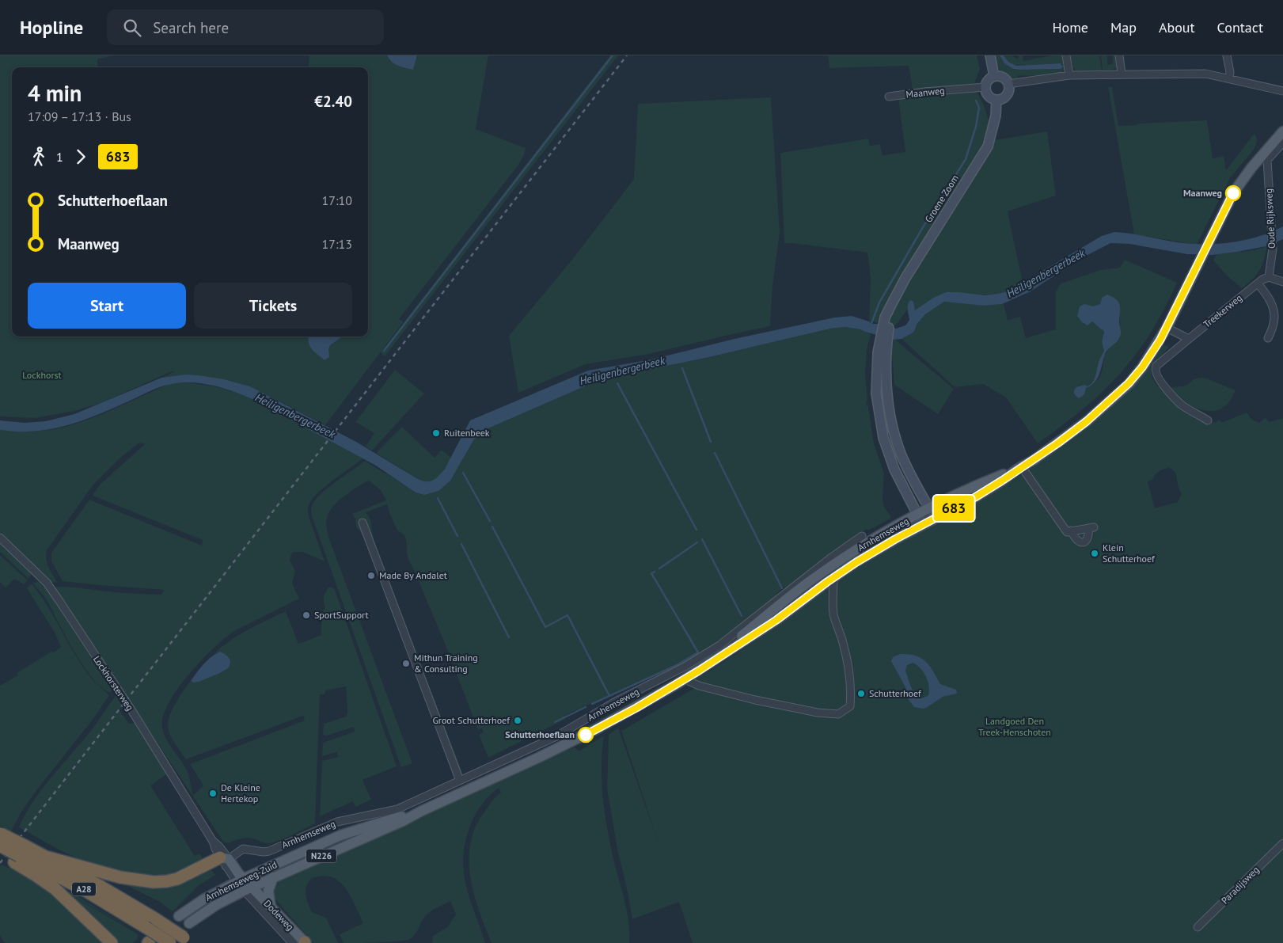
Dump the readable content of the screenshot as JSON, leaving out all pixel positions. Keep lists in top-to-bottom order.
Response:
{
  "streets": {
    "highway": ["A28"],
    "main road": [
      "Groene Zoom",
      "Arnhemseweg",
      "Lockhorsterweg",
      "N226",
      "Arnhemseweg-Zuid",
      "Dodeweg"
    ],
    "street": [
      "Maanweg",
      "Oude Rijksweg",
      "Treekerweg",
      "Paradijsweg"
    ]
  },
  "crossings": [
    ["Maanweg", "Groene Zoom"],
    ["Groene Zoom", "Arnhemseweg"],
    ["Oude Rijksweg", "Treekerweg"],
    ["Arnhemseweg", "Lockhorsterweg"],
    ["Arnhemseweg", "Arnhemseweg-Zuid"],
    ["Arnhemseweg", "A28"],
    ["Lockhorsterweg", "Arnhemseweg-Zuid"],
    ["Lockhorsterweg", "A28"],
    ["Lockhorsterweg", "Dodeweg"],
    ["Arnhemseweg-Zuid", "Dodeweg"]
  ],
  "water": ["Heiligenbergerbeek"],
  "parks": ["Lockhorst", "Landgoed Den Treek-Henschoten"],
  "places": [
    "Maanweg",
    "Ruitenbeek",
    "Klein Schutterhoef",
    "Made By Andalet",
    "SportSupport",
    "Mithun Training & Consulting",
    "Schutterhoef",
    "Groot Schutterhoef",
    "Schutterhoeflaan",
    "De Kleine Hertekop"
  ],
  "lines": ["bus line 683"],
  "page": {
    "header": "Hopline",
    "search": "Search here",
    "nav": [
      "Home",
      "Map",
      "About",
      "Contact"
    ],
    "on_map": "683",
    "heading": ["4 min", "17:09 – 17:13 · Bus", "€2.40"],
    "legs": ["1", "683"],
    "list": [
      {
        "name": "Schutterhoeflaan",
        "value": "17:10"
      },
      {
        "name": "Maanweg",
        "value": "17:13"
      }
    ],
    "buttons": ["Start", "Tickets"]
  }
}
